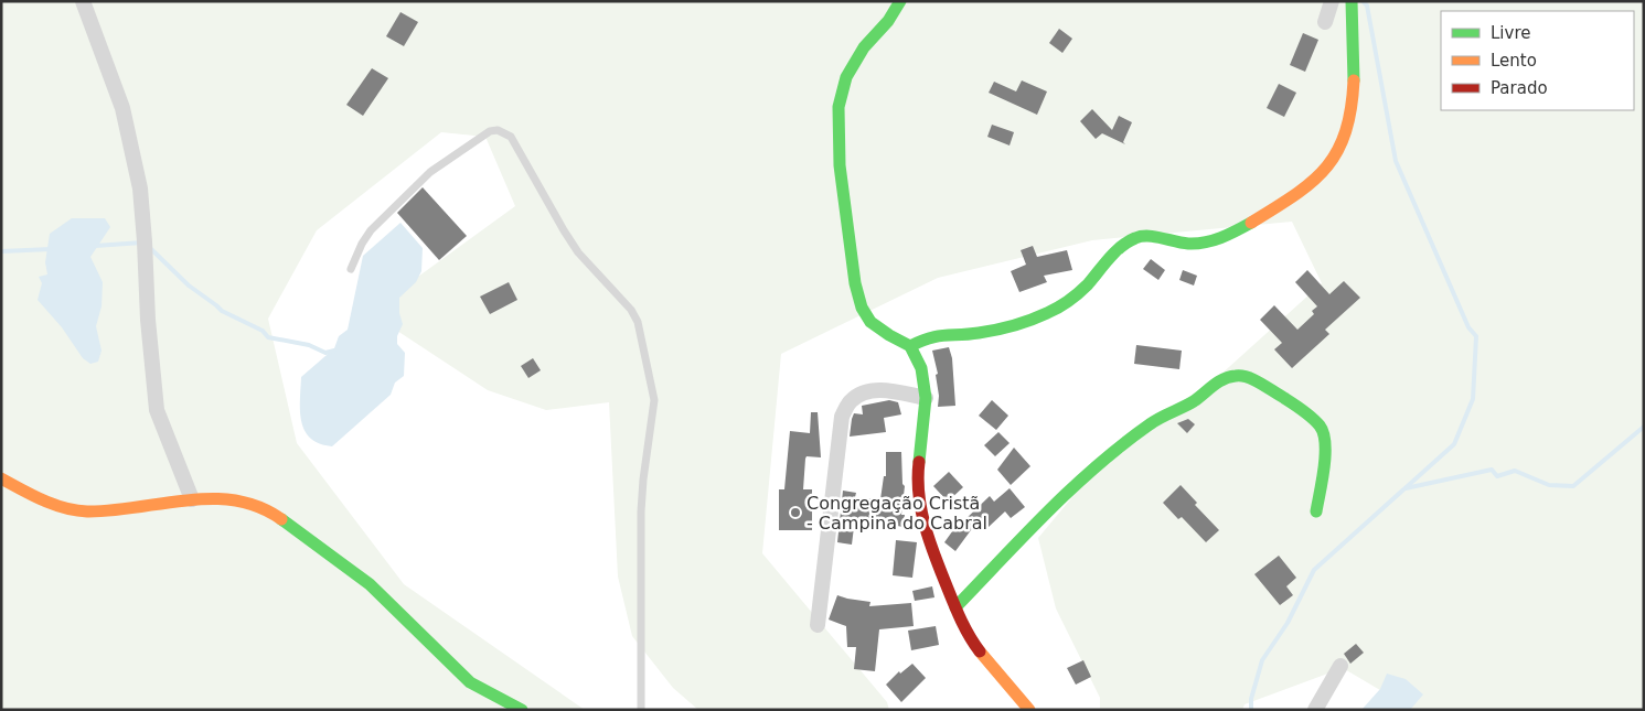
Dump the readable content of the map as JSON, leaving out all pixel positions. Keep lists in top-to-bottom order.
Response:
{
  "places": ["Congregação Cristã - Campina do Cabral"],
  "legend": ["Livre", "Lento", "Parado"]
}
